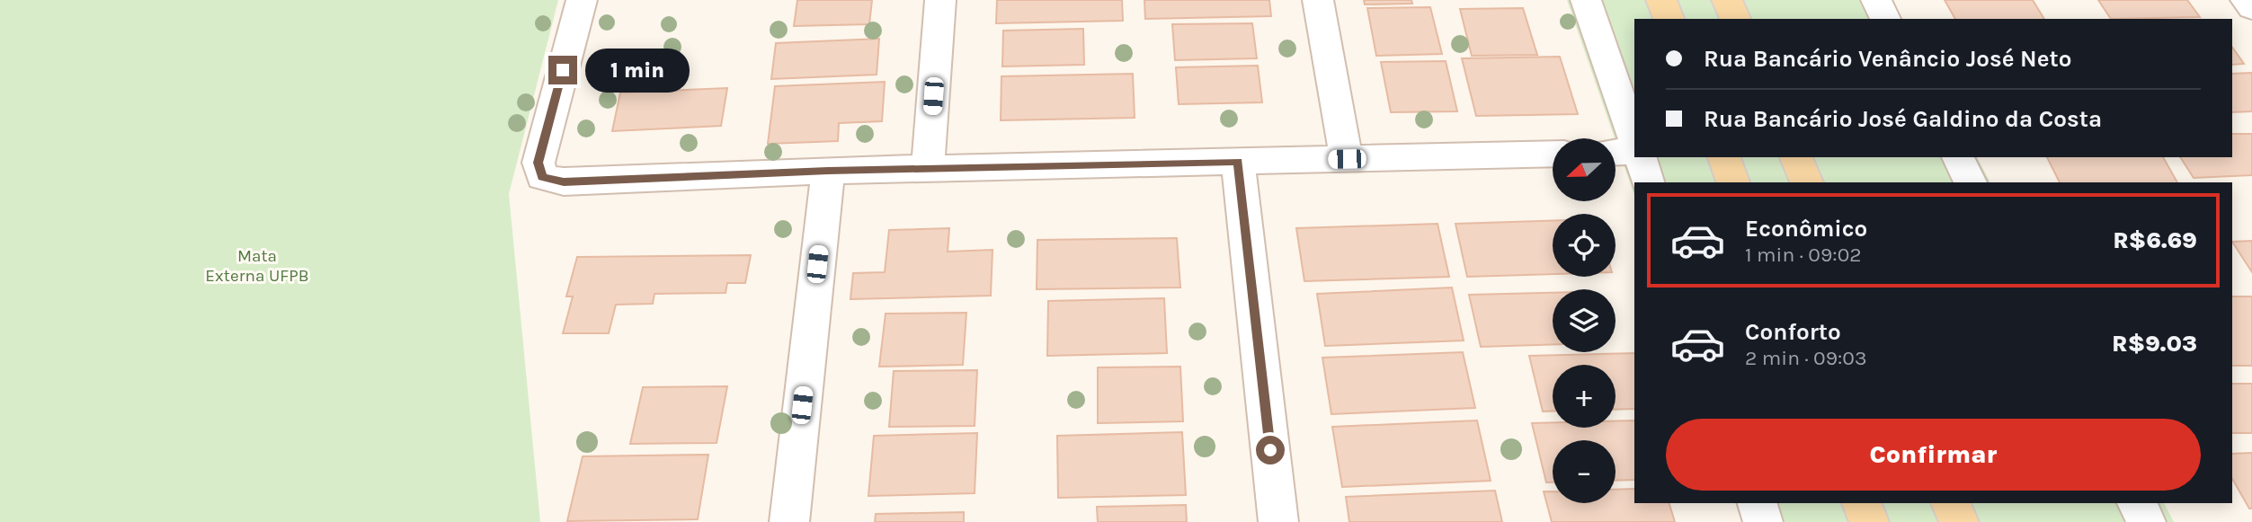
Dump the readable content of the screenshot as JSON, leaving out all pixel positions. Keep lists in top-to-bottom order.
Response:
{
  "parks": ["Mata Externa UFPB"],
  "north": "left",
  "page": {
    "banner": ["Rua Bancário Venâncio José Neto", "Rua Bancário José Galdino da Costa"],
    "bubble": "1 min",
    "map_buttons": ["+", "−"],
    "list": [
      {
        "name": "Econômico",
        "note": "1 min · 09:02",
        "value": "R$6.69"
      },
      {
        "name": "Conforto",
        "note": "2 min · 09:03",
        "value": "R$9.03"
      }
    ],
    "buttons": "Confirmar"
  }
}
